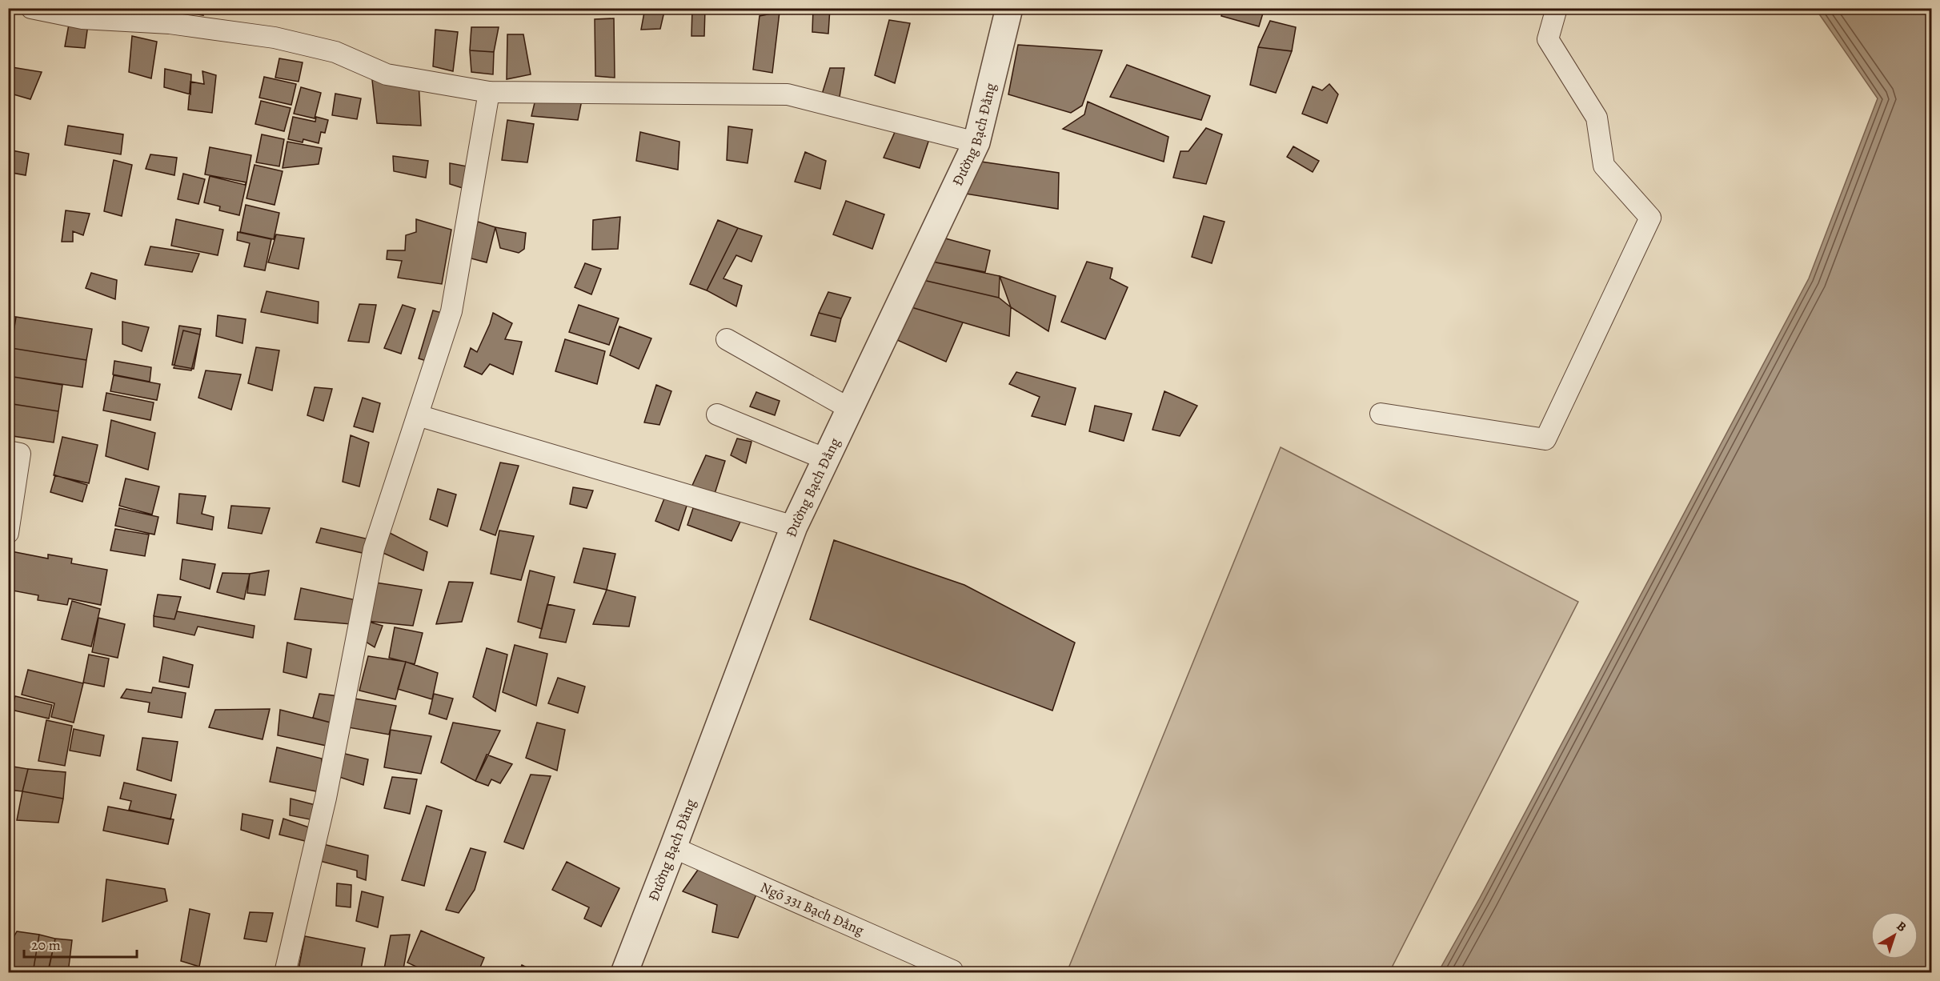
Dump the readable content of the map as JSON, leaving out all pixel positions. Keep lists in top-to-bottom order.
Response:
{
  "streets": {
    "street": ["Đường Bạch Đằng"],
    "lane": ["Ngõ 331 Bạch Đằng"]
  },
  "crossings": [
    ["Đường Bạch Đằng", "Ngõ 331 Bạch Đằng"]
  ],
  "scale_bar": "20 m",
  "north": "top right"
}
